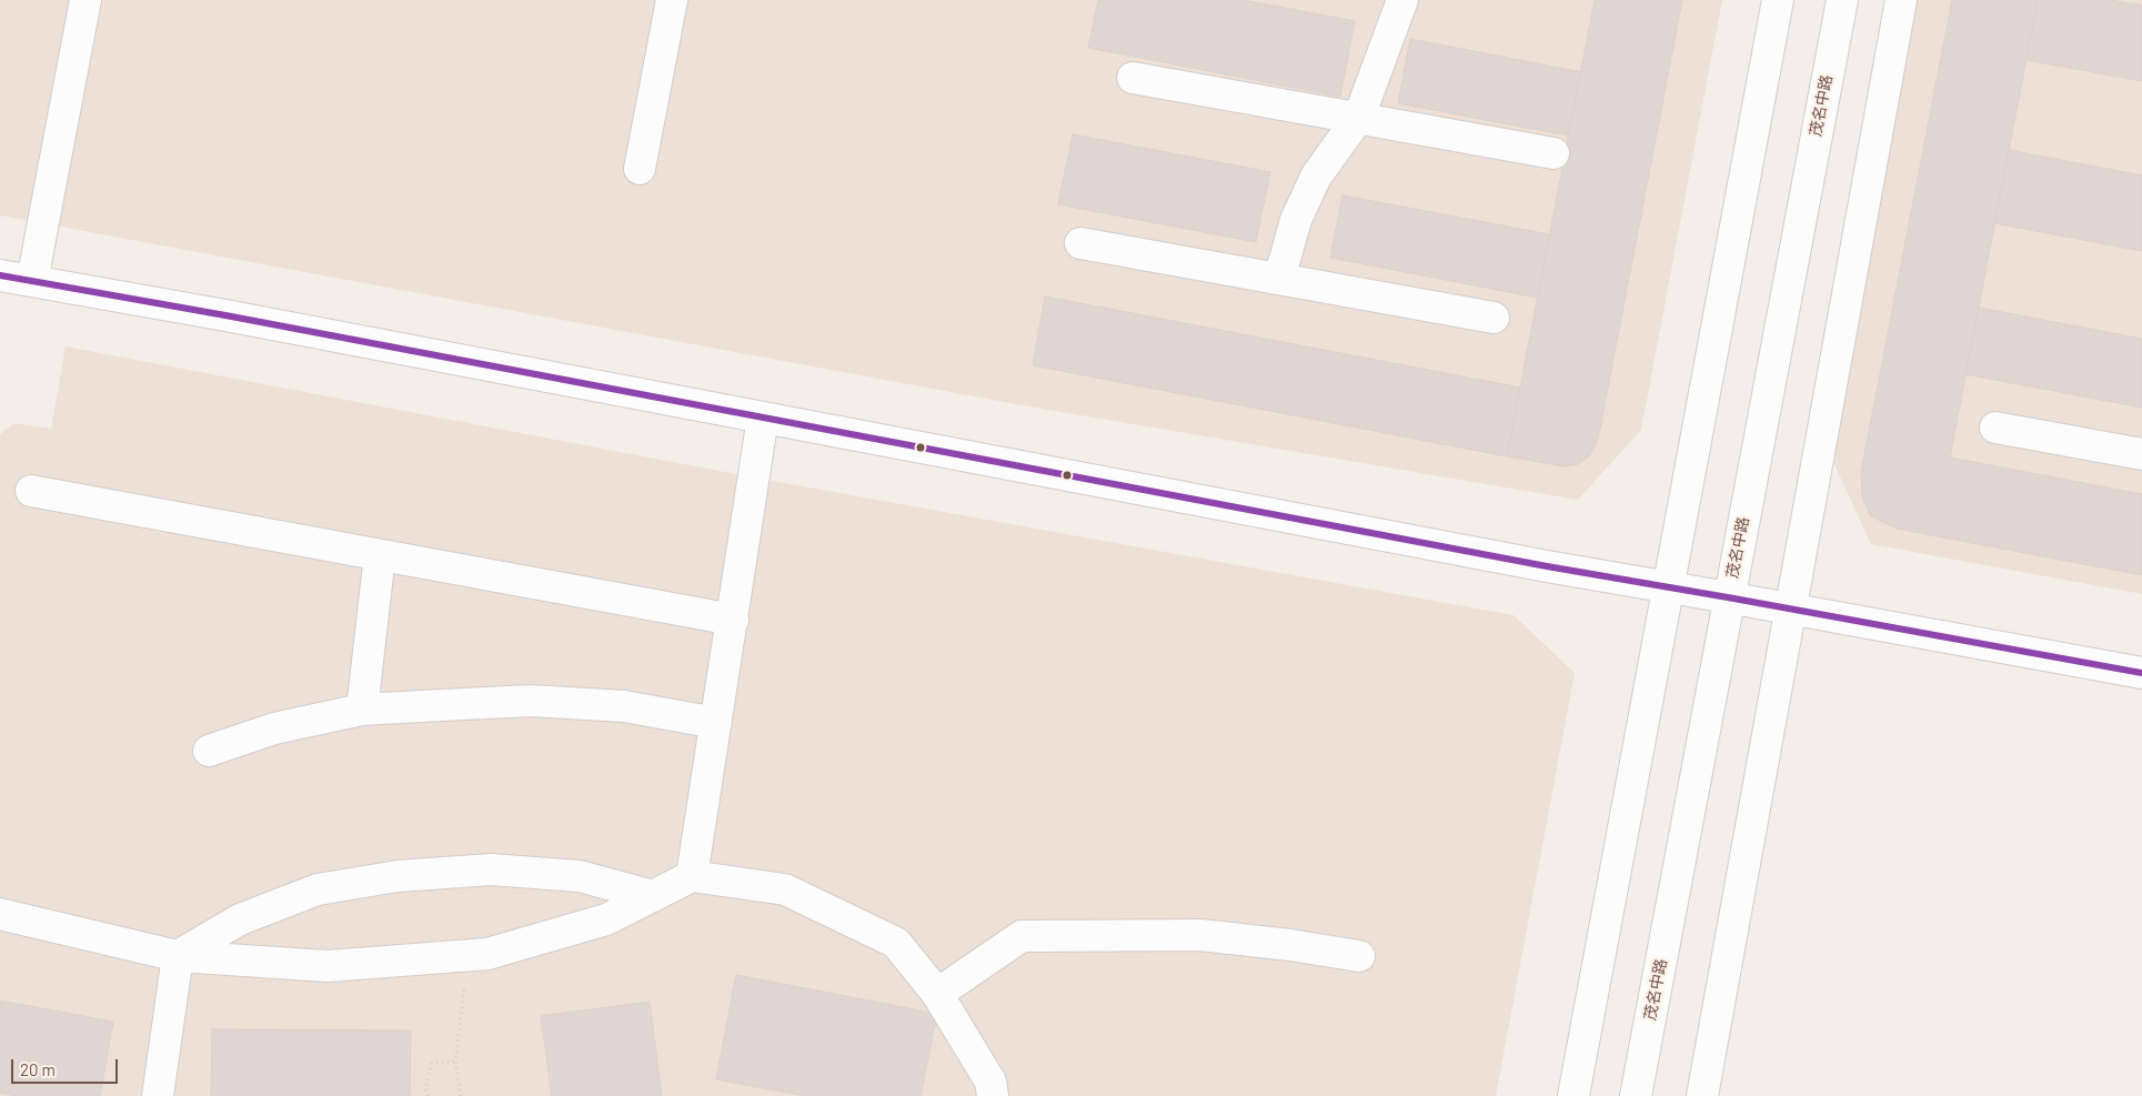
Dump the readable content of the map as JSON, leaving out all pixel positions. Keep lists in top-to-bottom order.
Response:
{
  "streets": {
    "street": ["茂名中路"]
  },
  "scale_bar": "20 m"
}
